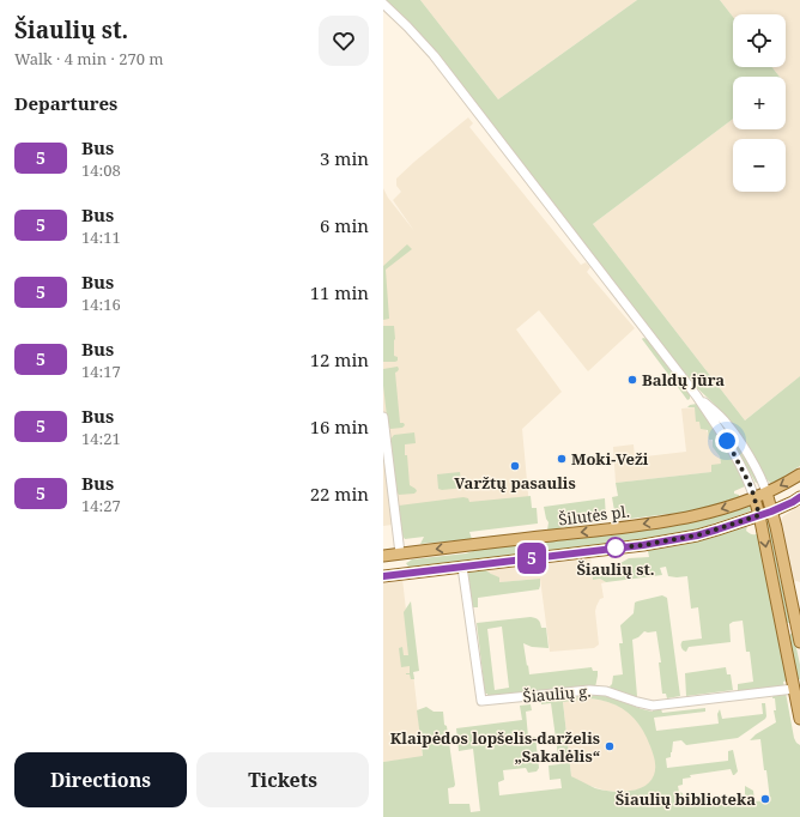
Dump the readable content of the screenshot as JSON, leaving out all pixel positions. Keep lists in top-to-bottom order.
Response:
{
  "streets": {
    "main road": ["Šilutės pl."],
    "street": ["Šiaulių g."]
  },
  "places": [
    "Baldų jūra",
    "Moki-Veži",
    "Varžtų pasaulis",
    "Šiaulių st.",
    "Klaipėdos lopšelis-darželis „Sakalėlis“",
    "Šiaulių biblioteka"
  ],
  "lines": ["bus line 5"],
  "page": {
    "heading": [
      ["Šiaulių st.", "Walk · 4 min · 270 m"],
      "Departures"
    ],
    "on_map": "5",
    "map_buttons": ["+", "−"],
    "list": [
      {
        "mark": "5",
        "name": "Bus",
        "note": "14:08",
        "value": "3 min"
      },
      {
        "mark": "5",
        "name": "Bus",
        "note": "14:11",
        "value": "6 min"
      },
      {
        "mark": "5",
        "name": "Bus",
        "note": "14:16",
        "value": "11 min"
      },
      {
        "mark": "5",
        "name": "Bus",
        "note": "14:17",
        "value": "12 min"
      },
      {
        "mark": "5",
        "name": "Bus",
        "note": "14:21",
        "value": "16 min"
      },
      {
        "mark": "5",
        "name": "Bus",
        "note": "14:27",
        "value": "22 min"
      }
    ],
    "buttons": ["Directions", "Tickets"]
  }
}
